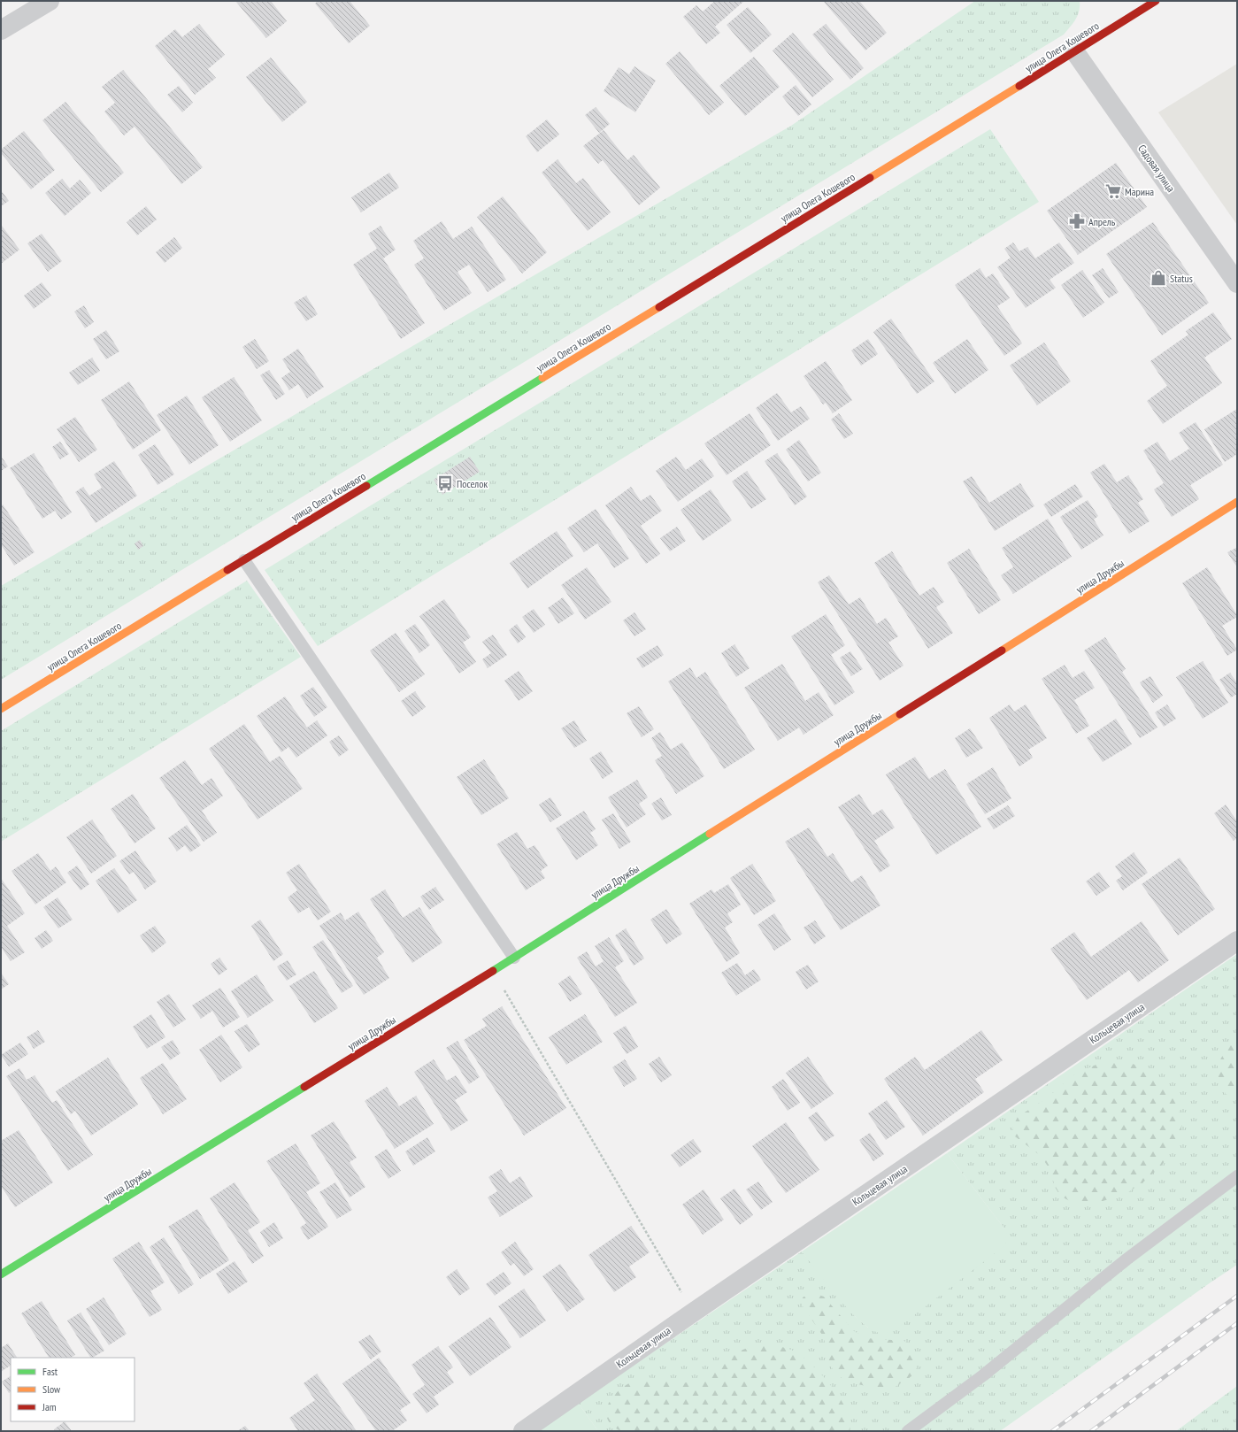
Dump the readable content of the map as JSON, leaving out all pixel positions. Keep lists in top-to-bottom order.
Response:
{
  "streets": {
    "street": [
      "улица Олега Кошевого",
      "Садовая улица",
      "улица Дружбы",
      "Кольцевая улица"
    ]
  },
  "crossings": [
    ["улица Олега Кошевого", "Садовая улица"]
  ],
  "places": {
    "supermarket": ["Марина"],
    "pharmacy": ["Апрель"],
    "shop": ["Status"],
    "bus stop": ["Поселок"]
  },
  "legend": ["Fast", "Slow", "Jam"]
}
